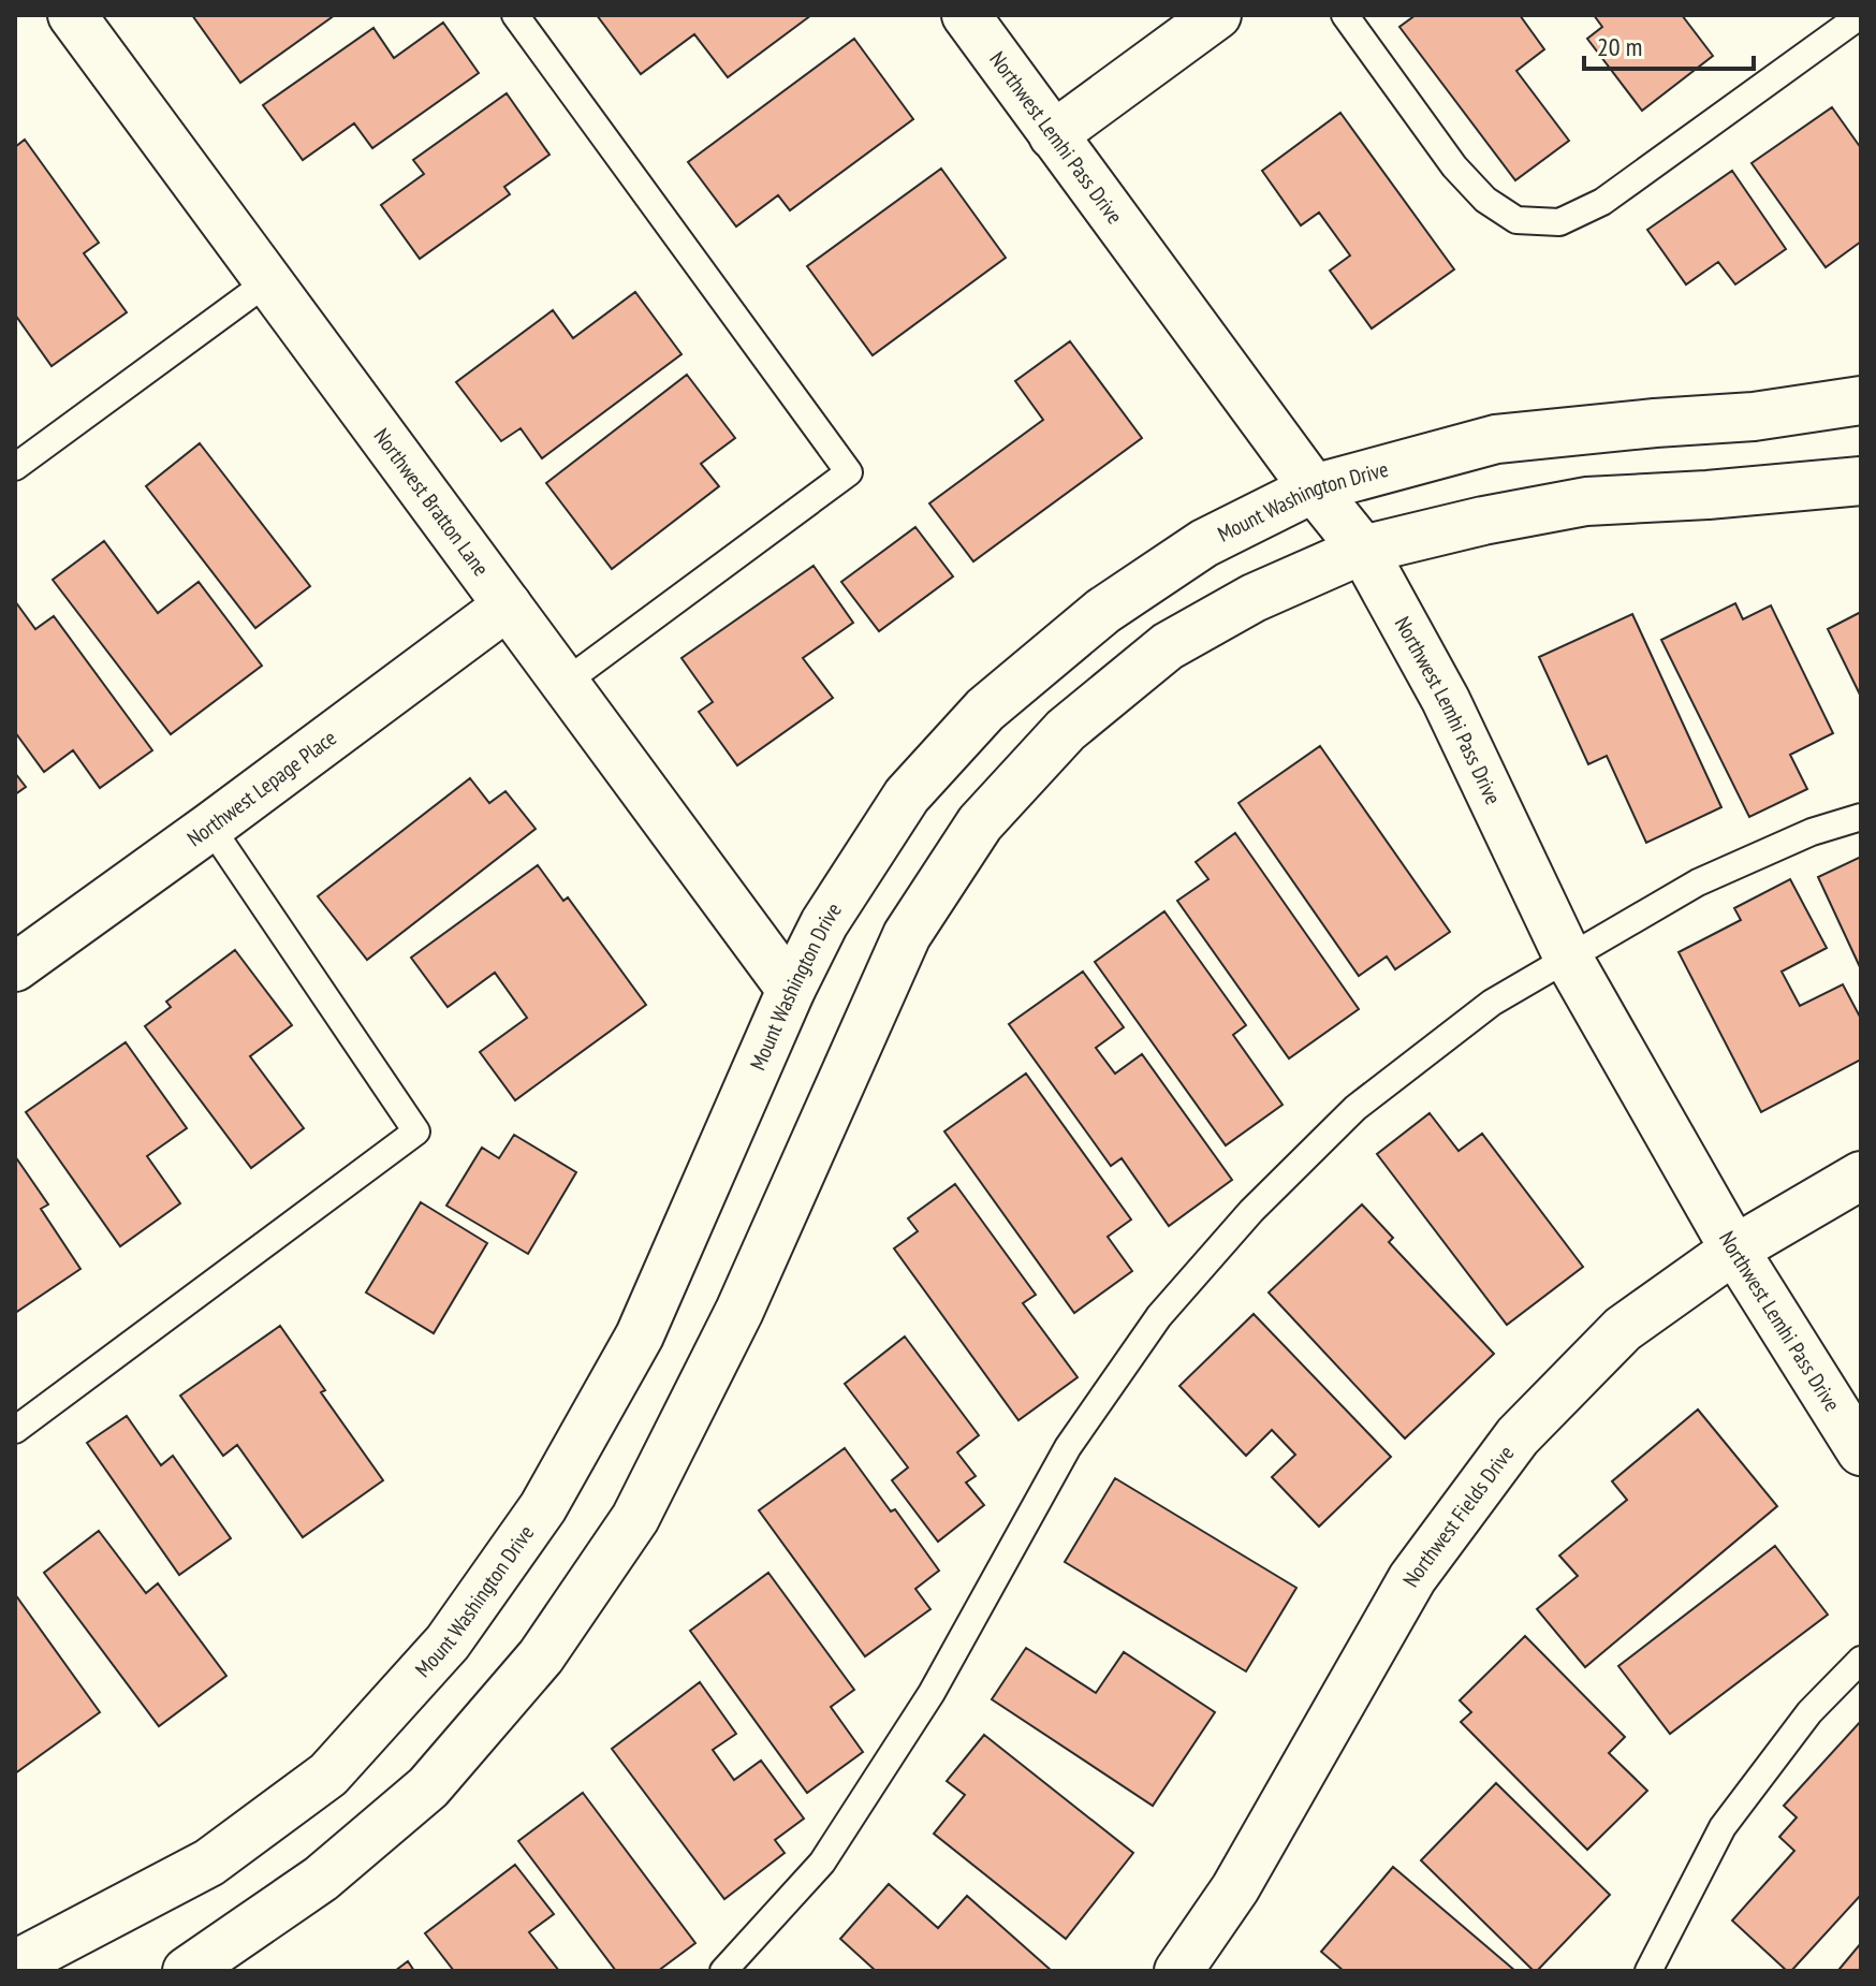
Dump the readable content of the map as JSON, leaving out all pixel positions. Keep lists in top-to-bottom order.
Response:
{
  "streets": {
    "main road": [
      "Northwest Lemhi Pass Drive",
      "Northwest Bratton Lane",
      "Mount Washington Drive",
      "Northwest Lepage Place",
      "Northwest Fields Drive"
    ]
  },
  "crossings": [
    ["Northwest Lemhi Pass Drive", "Mount Washington Drive"],
    ["Northwest Lemhi Pass Drive", "Northwest Fields Drive"],
    ["Northwest Bratton Lane", "Mount Washington Drive"],
    ["Northwest Bratton Lane", "Northwest Lepage Place"]
  ],
  "scale_bar": "20 m"
}
